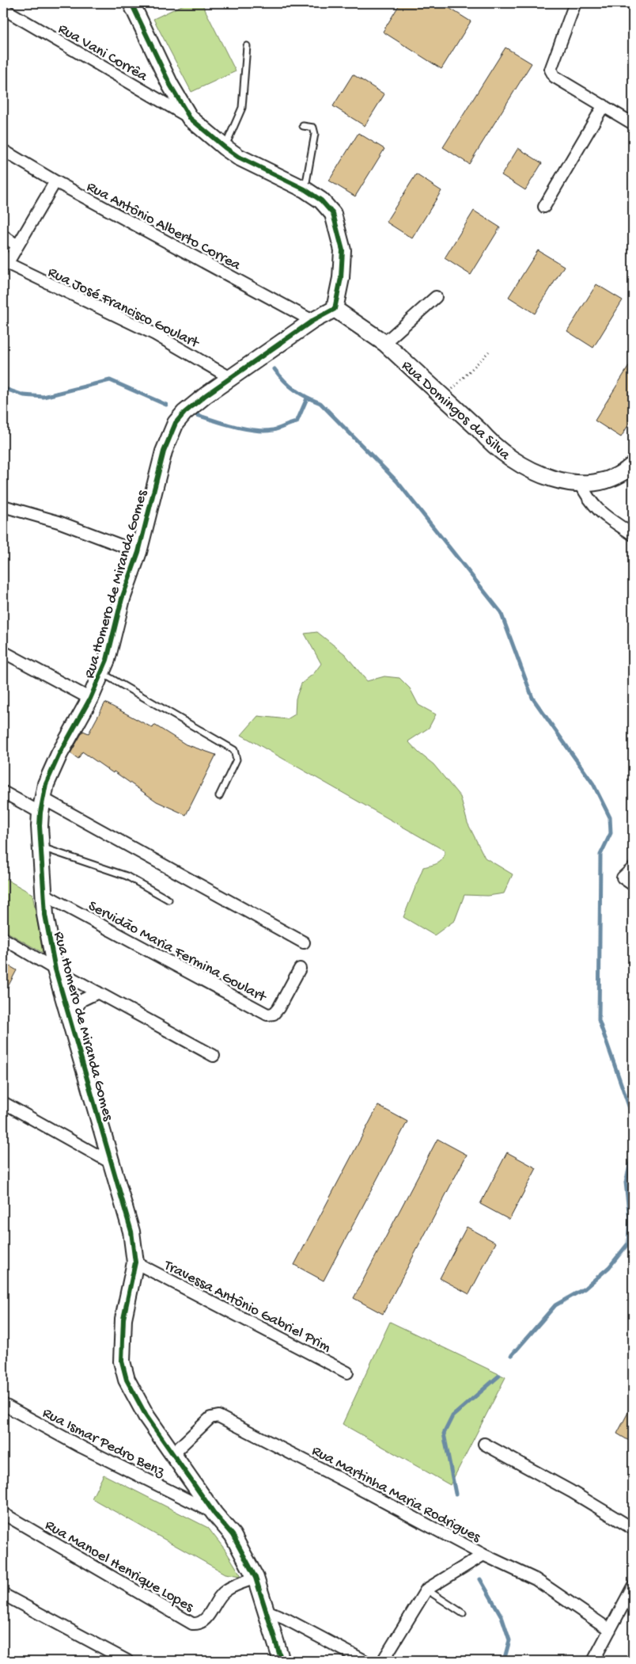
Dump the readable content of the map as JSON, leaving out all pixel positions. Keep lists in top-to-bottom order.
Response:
{
  "streets": {
    "street": [
      "Rua Vani Corrêa",
      "Rua Antônio Alberto Correa",
      "Rua José Francisco Goulart",
      "Rua Domingos da Silva",
      "Rua Homero de Miranda Gomes",
      "Servidão Maria Fermina Goulart",
      "Travessa Antônio Gabriel Prim",
      "Rua Ismar Pedro Benz",
      "Rua Martinha Maria Rodrigues",
      "Rua Manoel Henrique Lopes"
    ]
  },
  "crossings": [
    ["Rua Antônio Alberto Correa", "Rua Homero de Miranda Gomes"],
    ["Rua José Francisco Goulart", "Rua Homero de Miranda Gomes"],
    ["Rua Domingos da Silva", "Rua Homero de Miranda Gomes"],
    ["Rua Homero de Miranda Gomes", "Servidão Maria Fermina Goulart"],
    ["Rua Homero de Miranda Gomes", "Travessa Antônio Gabriel Prim"],
    ["Rua Homero de Miranda Gomes", "Rua Ismar Pedro Benz"],
    ["Rua Homero de Miranda Gomes", "Rua Martinha Maria Rodrigues"],
    ["Rua Homero de Miranda Gomes", "Rua Manoel Henrique Lopes"]
  ]
}
